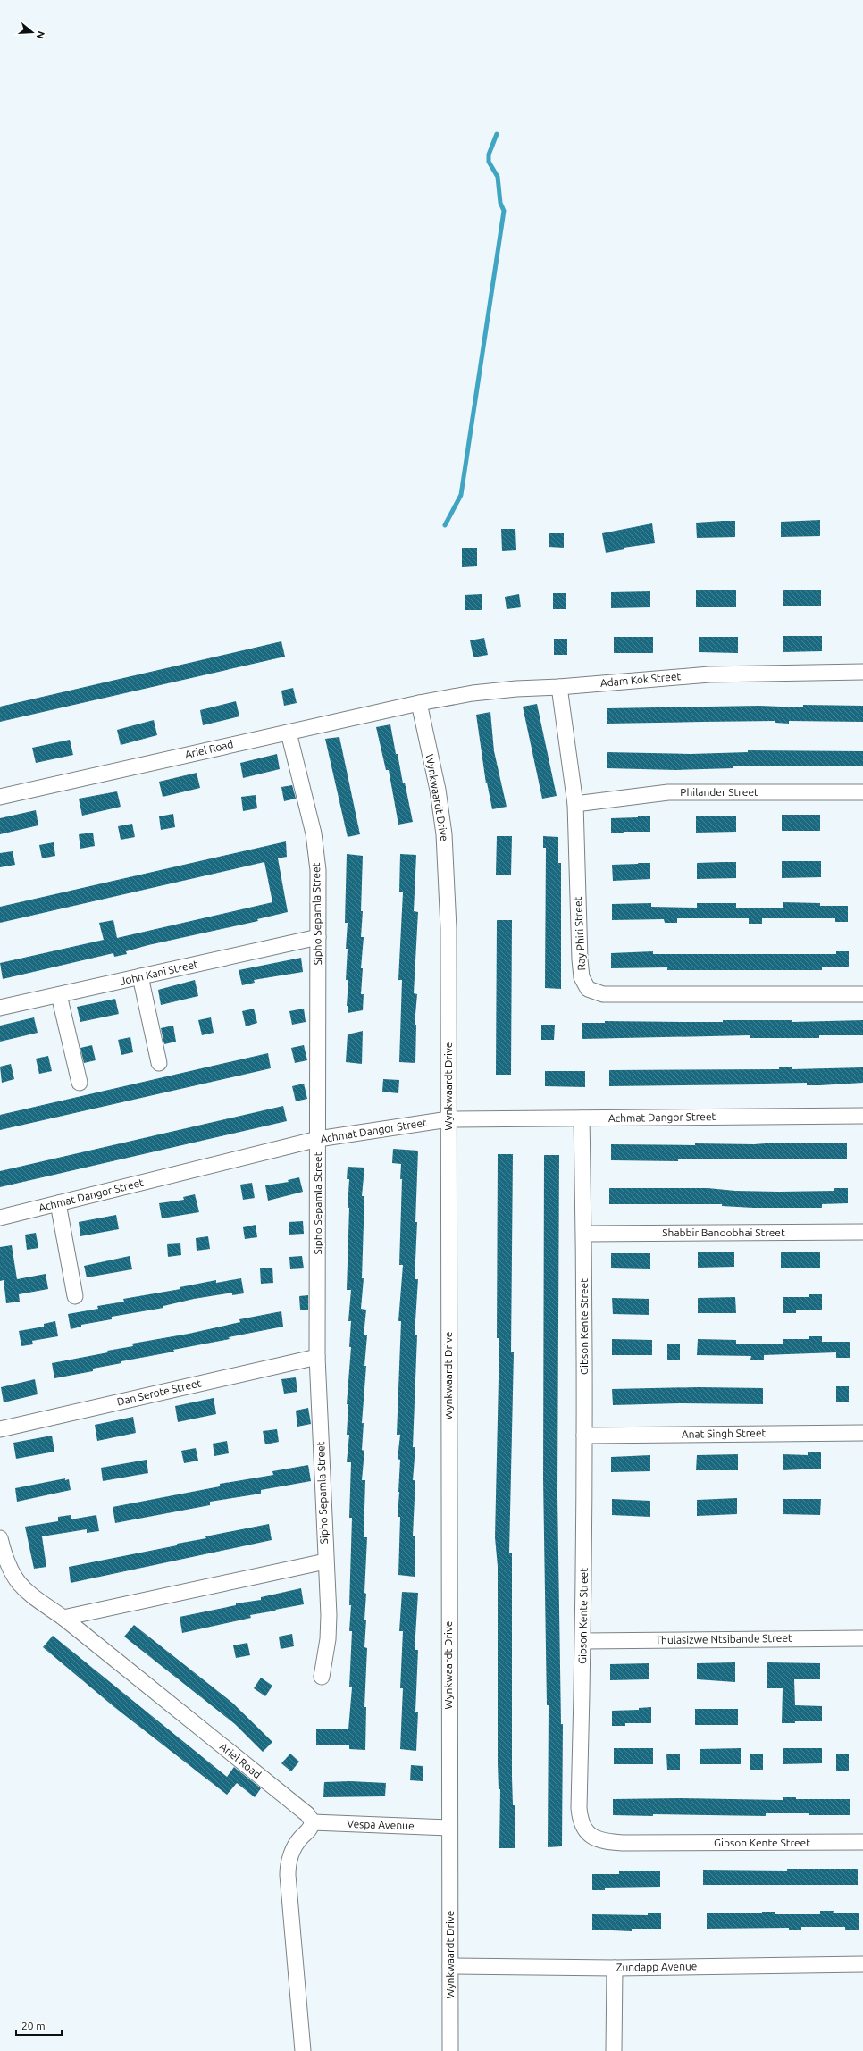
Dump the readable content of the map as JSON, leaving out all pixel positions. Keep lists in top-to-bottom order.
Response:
{
  "streets": {
    "street": [
      "Adam Kok Street",
      "Ariel Road",
      "Philander Street",
      "Wynkwaardt Drive",
      "Sipho Sepamla Street",
      "Ray Phiri Street",
      "John Kani Street",
      "Achmat Dangor Street",
      "Shabbir Banoobhai Street",
      "Gibson Kente Street",
      "Dan Serote Street",
      "Anat Singh Street",
      "Thulasizwe Ntsibande Street",
      "Vespa Avenue",
      "Zundapp Avenue"
    ]
  },
  "crossings": [
    ["Adam Kok Street", "Ariel Road"],
    ["Adam Kok Street", "Wynkwaardt Drive"],
    ["Adam Kok Street", "Ray Phiri Street"],
    ["Ariel Road", "Wynkwaardt Drive"],
    ["Ariel Road", "Sipho Sepamla Street"],
    ["Ariel Road", "Vespa Avenue"],
    ["Philander Street", "Ray Phiri Street"],
    ["Wynkwaardt Drive", "Achmat Dangor Street"],
    ["Wynkwaardt Drive", "Vespa Avenue"],
    ["Wynkwaardt Drive", "Zundapp Avenue"],
    ["Sipho Sepamla Street", "John Kani Street"],
    ["Sipho Sepamla Street", "Achmat Dangor Street"],
    ["Sipho Sepamla Street", "Dan Serote Street"],
    ["Achmat Dangor Street", "Gibson Kente Street"],
    ["Shabbir Banoobhai Street", "Gibson Kente Street"],
    ["Gibson Kente Street", "Anat Singh Street"],
    ["Gibson Kente Street", "Thulasizwe Ntsibande Street"]
  ],
  "scale_bar": "20 m",
  "north": "right"
}
